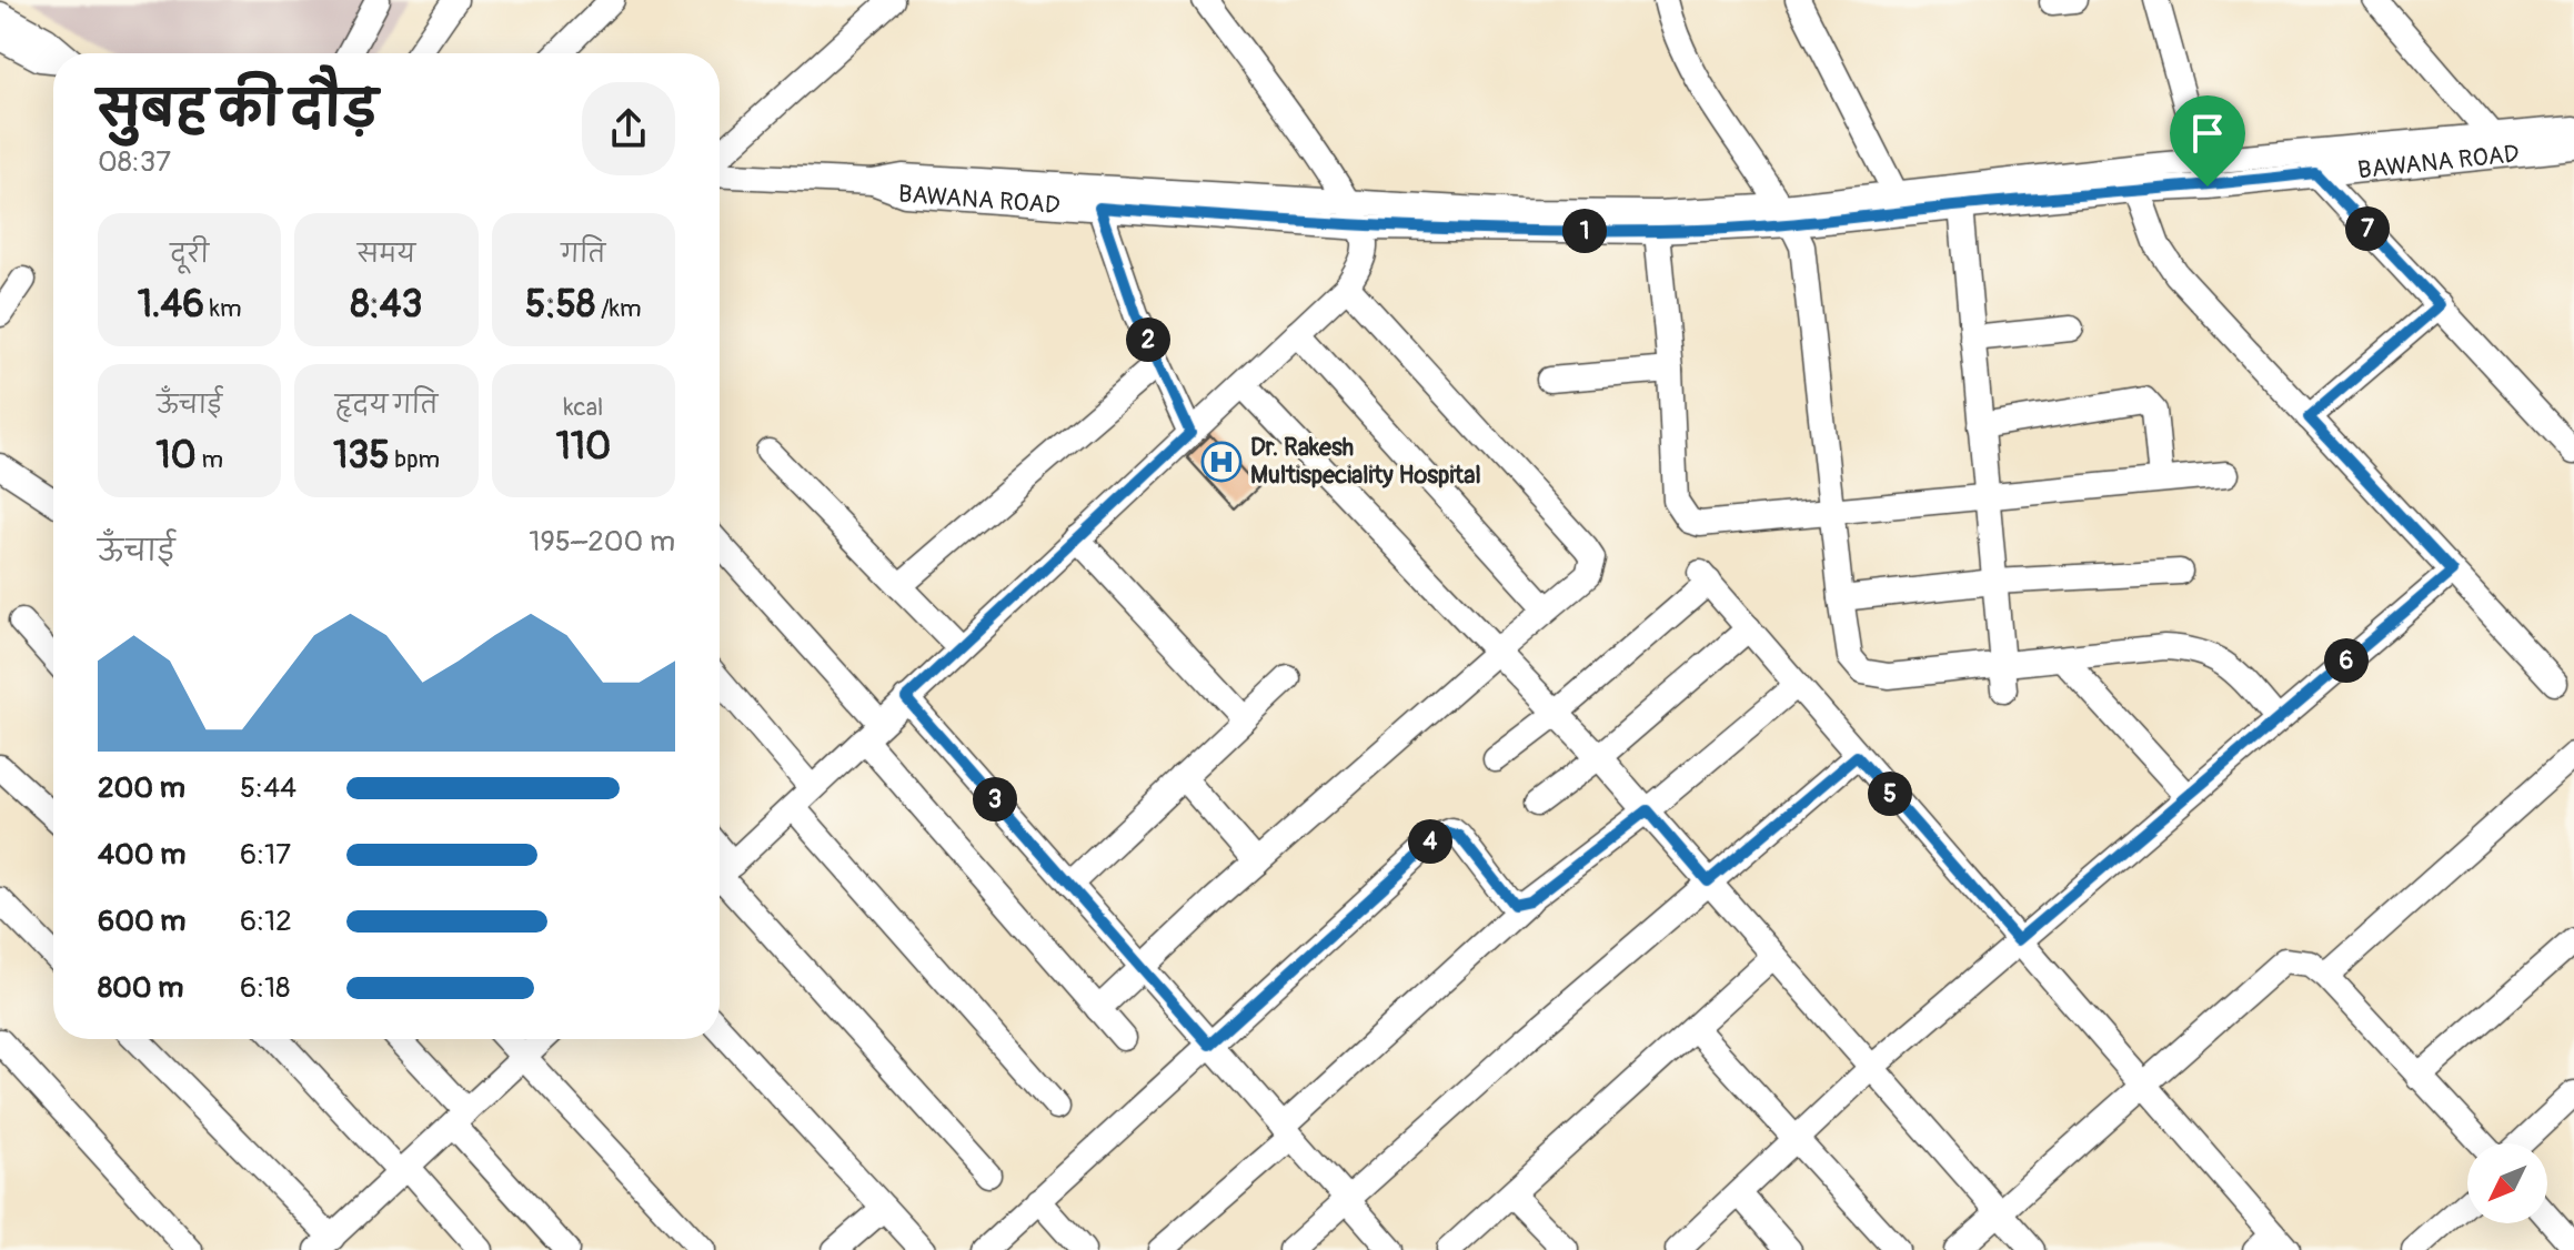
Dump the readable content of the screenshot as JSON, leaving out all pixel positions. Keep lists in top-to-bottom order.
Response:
{
  "streets": {
    "street": ["BAWANA ROAD"]
  },
  "places": {
    "hospital": ["Dr. Rakesh Multispeciality Hospital"]
  },
  "north": "bottom left",
  "page": {
    "heading": ["सुबह की दौड़", "08:37"],
    "stats": [
      ["दूरी", "1.46 km"],
      ["समय", "8:43"],
      ["गति", "5:58 /km"],
      ["ऊँचाई", "10 m"],
      ["हृदय गति", "135 bpm"],
      ["kcal", "110"]
    ],
    "pins": [
      "7",
      "1",
      "2",
      "6",
      "5",
      "3",
      "4"
    ],
    "chart": ["ऊँचाई", "195–200 m"],
    "list": [
      {
        "name": "200 m",
        "note": "5:44"
      },
      {
        "name": "400 m",
        "note": "6:17"
      },
      {
        "name": "600 m",
        "note": "6:12"
      },
      {
        "name": "800 m",
        "note": "6:18"
      }
    ]
  }
}
